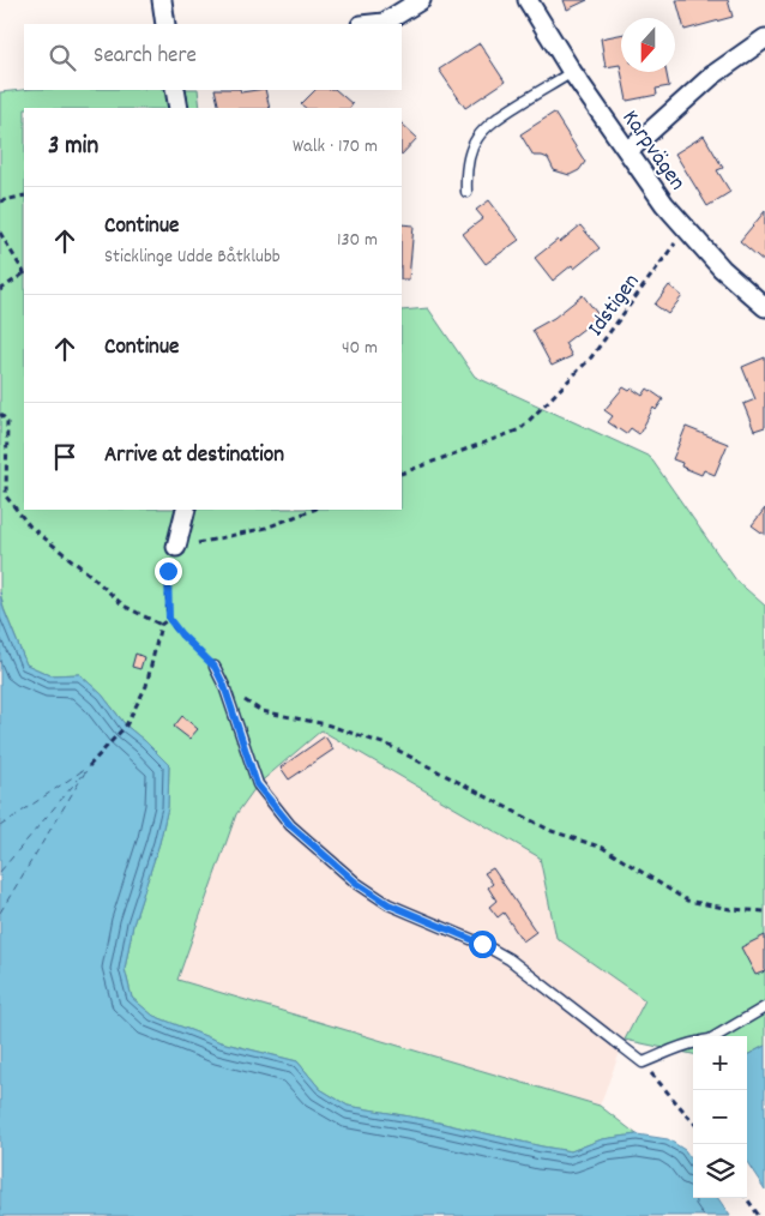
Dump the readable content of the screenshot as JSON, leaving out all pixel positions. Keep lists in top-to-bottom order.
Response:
{
  "streets": {
    "street": ["Karpvägen"],
    "path": ["Idstigen"]
  },
  "crossings": [
    ["Karpvägen", "Idstigen"]
  ],
  "north": "bottom",
  "page": {
    "search": "Search here",
    "heading": ["3 min", "Walk · 170 m"],
    "list": [
      ["Continue", "Sticklinge Udde Båtklubb", "130 m"],
      ["Continue", "40 m"],
      "Arrive at destination"
    ],
    "map_buttons": ["+", "−"]
  }
}
